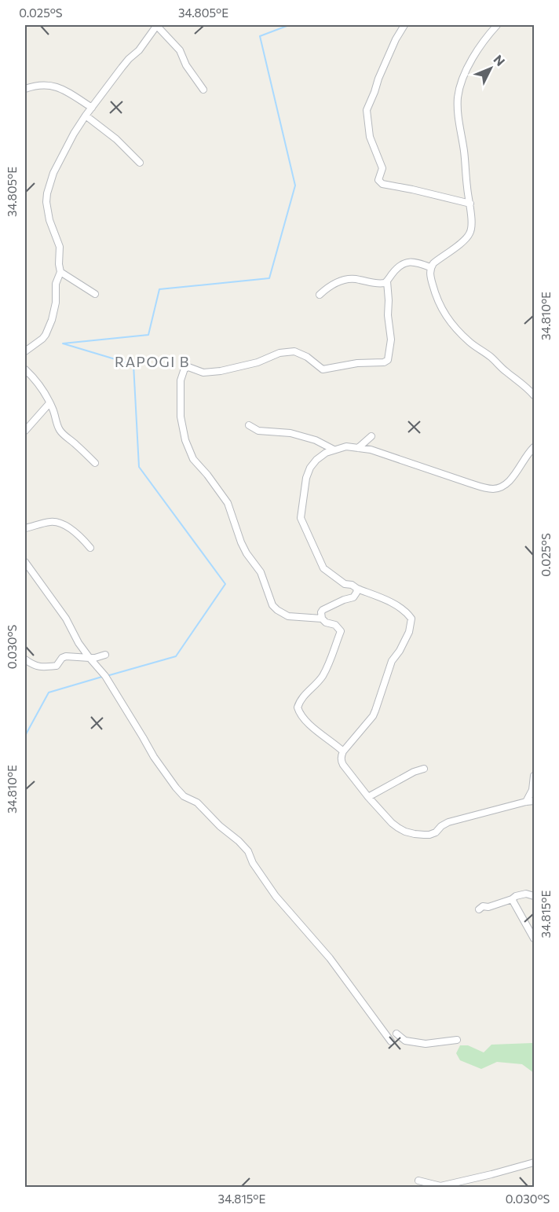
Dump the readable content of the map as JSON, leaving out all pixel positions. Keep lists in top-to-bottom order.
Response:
{
  "districts": ["RAPOGI B"],
  "north": "top right",
  "coordinates": [
    "0.025°S",
    "34.805°E",
    "34.810°E",
    "0.030°S",
    "34.815°E"
  ]
}
